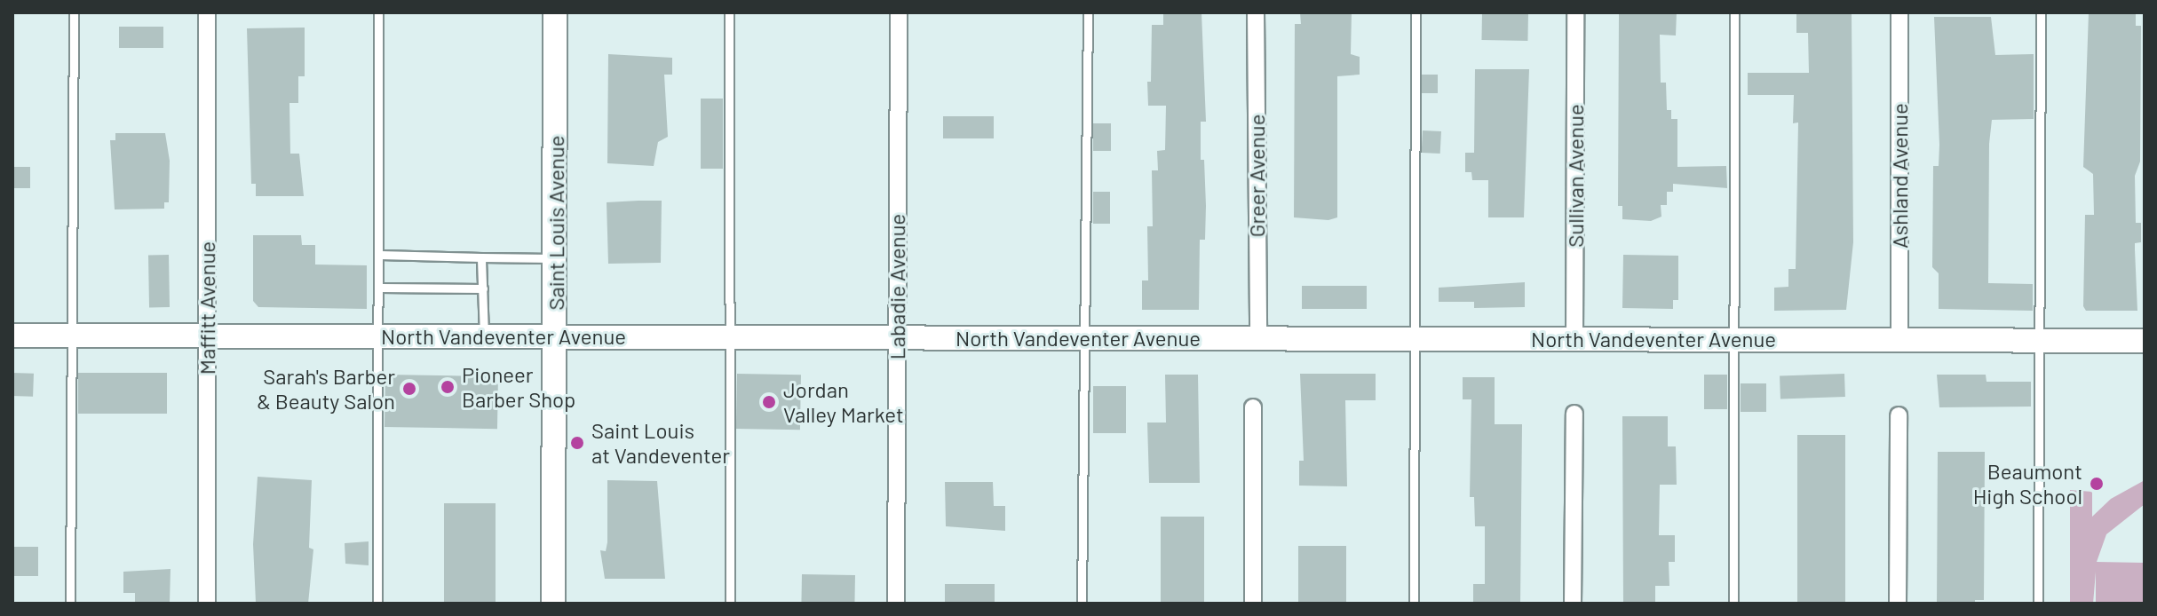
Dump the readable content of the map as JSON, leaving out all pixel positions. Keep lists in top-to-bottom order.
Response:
{
  "streets": {
    "main road": ["Saint Louis Avenue", "North Vandeventer Avenue"],
    "street": [
      "Greer Avenue",
      "Sullivan Avenue",
      "Ashland Avenue",
      "Labadie Avenue",
      "Maffitt Avenue"
    ]
  },
  "crossings": [
    ["Greer Avenue", "North Vandeventer Avenue"],
    ["Sullivan Avenue", "North Vandeventer Avenue"],
    ["Ashland Avenue", "North Vandeventer Avenue"],
    ["Saint Louis Avenue", "North Vandeventer Avenue"],
    ["Labadie Avenue", "North Vandeventer Avenue"],
    ["Maffitt Avenue", "North Vandeventer Avenue"]
  ],
  "places": [
    "Pioneer Barber Shop",
    "Sarah's Barber & Beauty Salon",
    "Jordan Valley Market",
    "Saint Louis at Vandeventer",
    "Beaumont High School"
  ]
}
